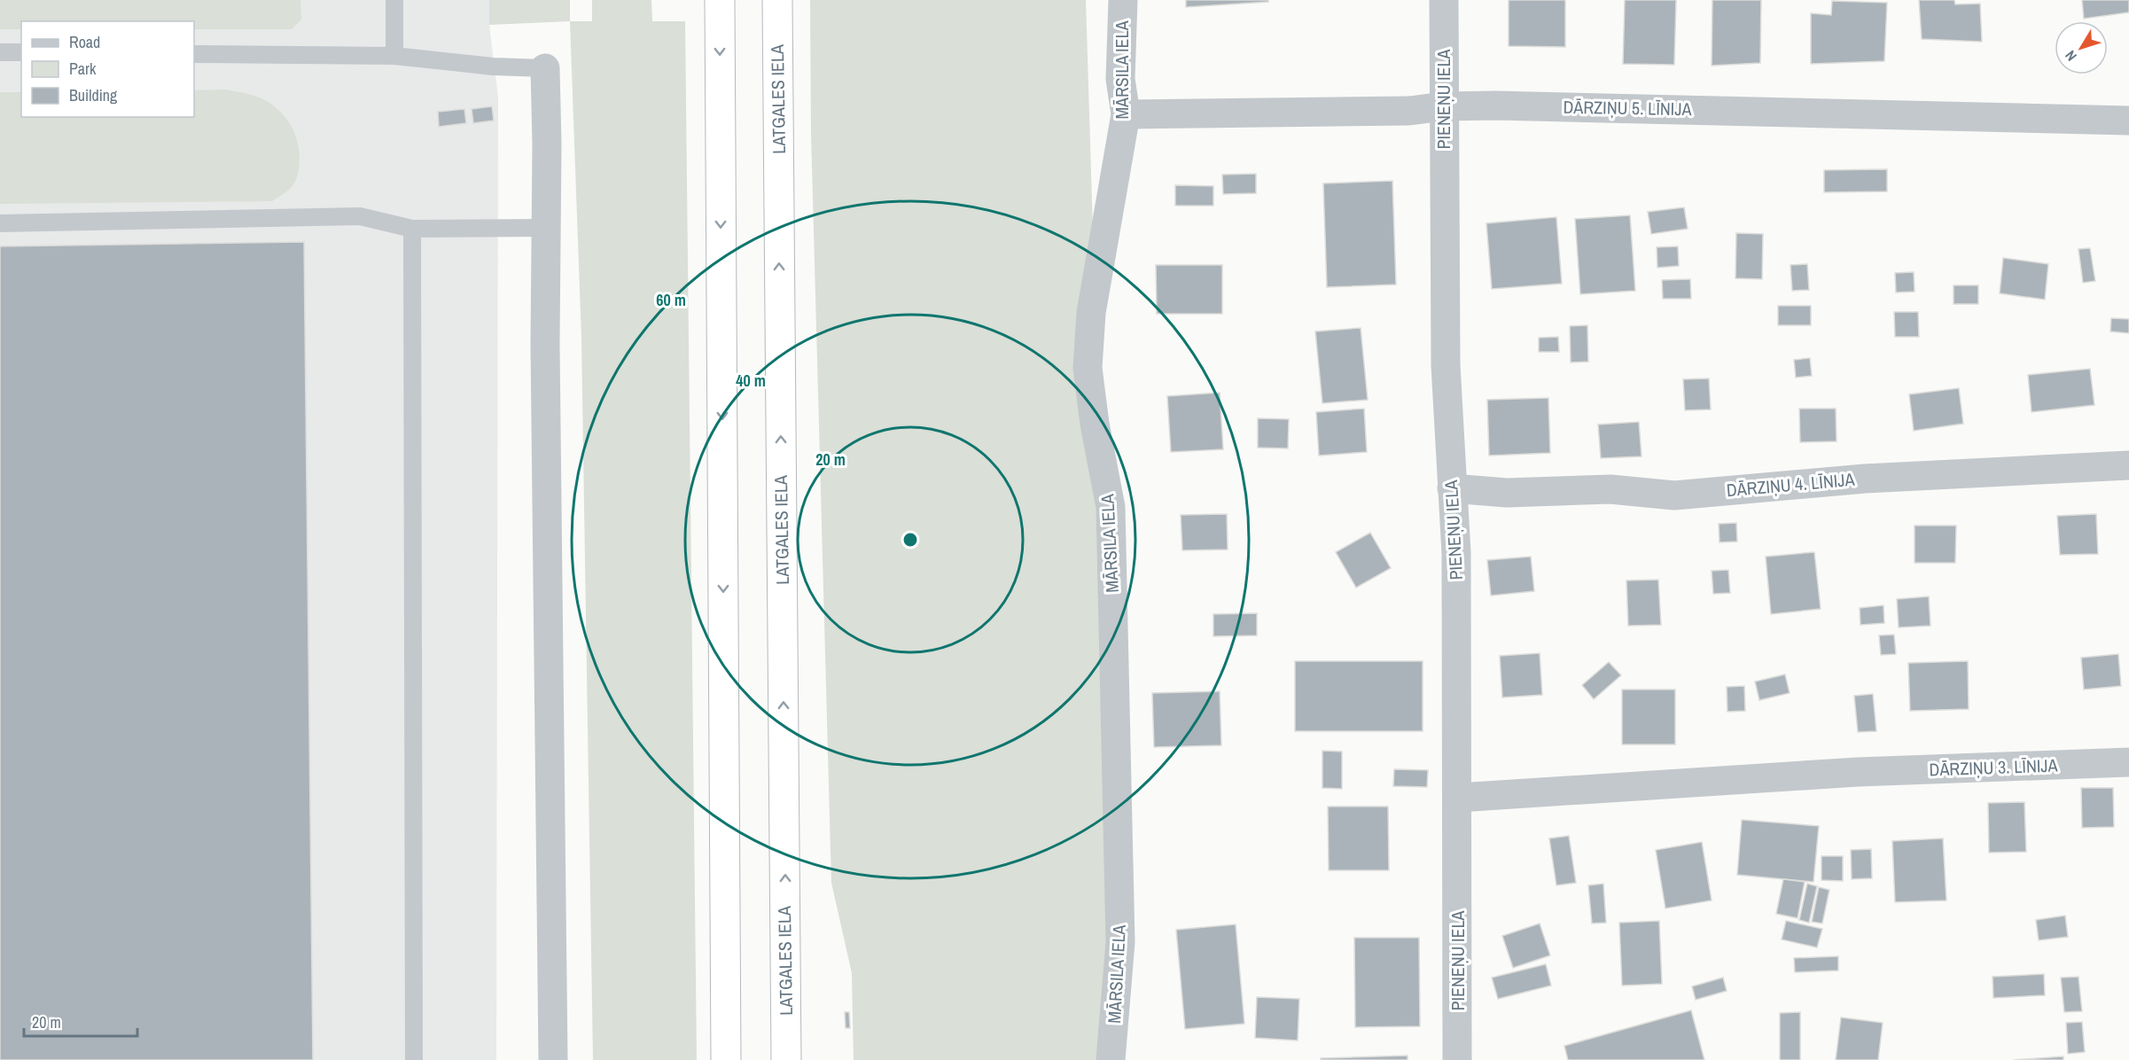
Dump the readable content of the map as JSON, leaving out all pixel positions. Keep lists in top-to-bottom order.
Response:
{
  "streets": {
    "highway": ["LATGALES IELA"],
    "street": [
      "MĀRSILA IELA",
      "PIENEŅU IELA",
      "DĀRZIŅU 5. LĪNIJA",
      "DĀRZIŅU 4. LĪNIJA",
      "DĀRZIŅU 3. LĪNIJA"
    ]
  },
  "crossings": [
    ["MĀRSILA IELA", "DĀRZIŅU 5. LĪNIJA"],
    ["PIENEŅU IELA", "DĀRZIŅU 5. LĪNIJA"],
    ["PIENEŅU IELA", "DĀRZIŅU 4. LĪNIJA"],
    ["PIENEŅU IELA", "DĀRZIŅU 3. LĪNIJA"]
  ],
  "legend": ["Road", "Park", "Building"],
  "scale_bar": "20 m",
  "north": "bottom left",
  "rings": ["60 m", "40 m", "20 m"]
}
